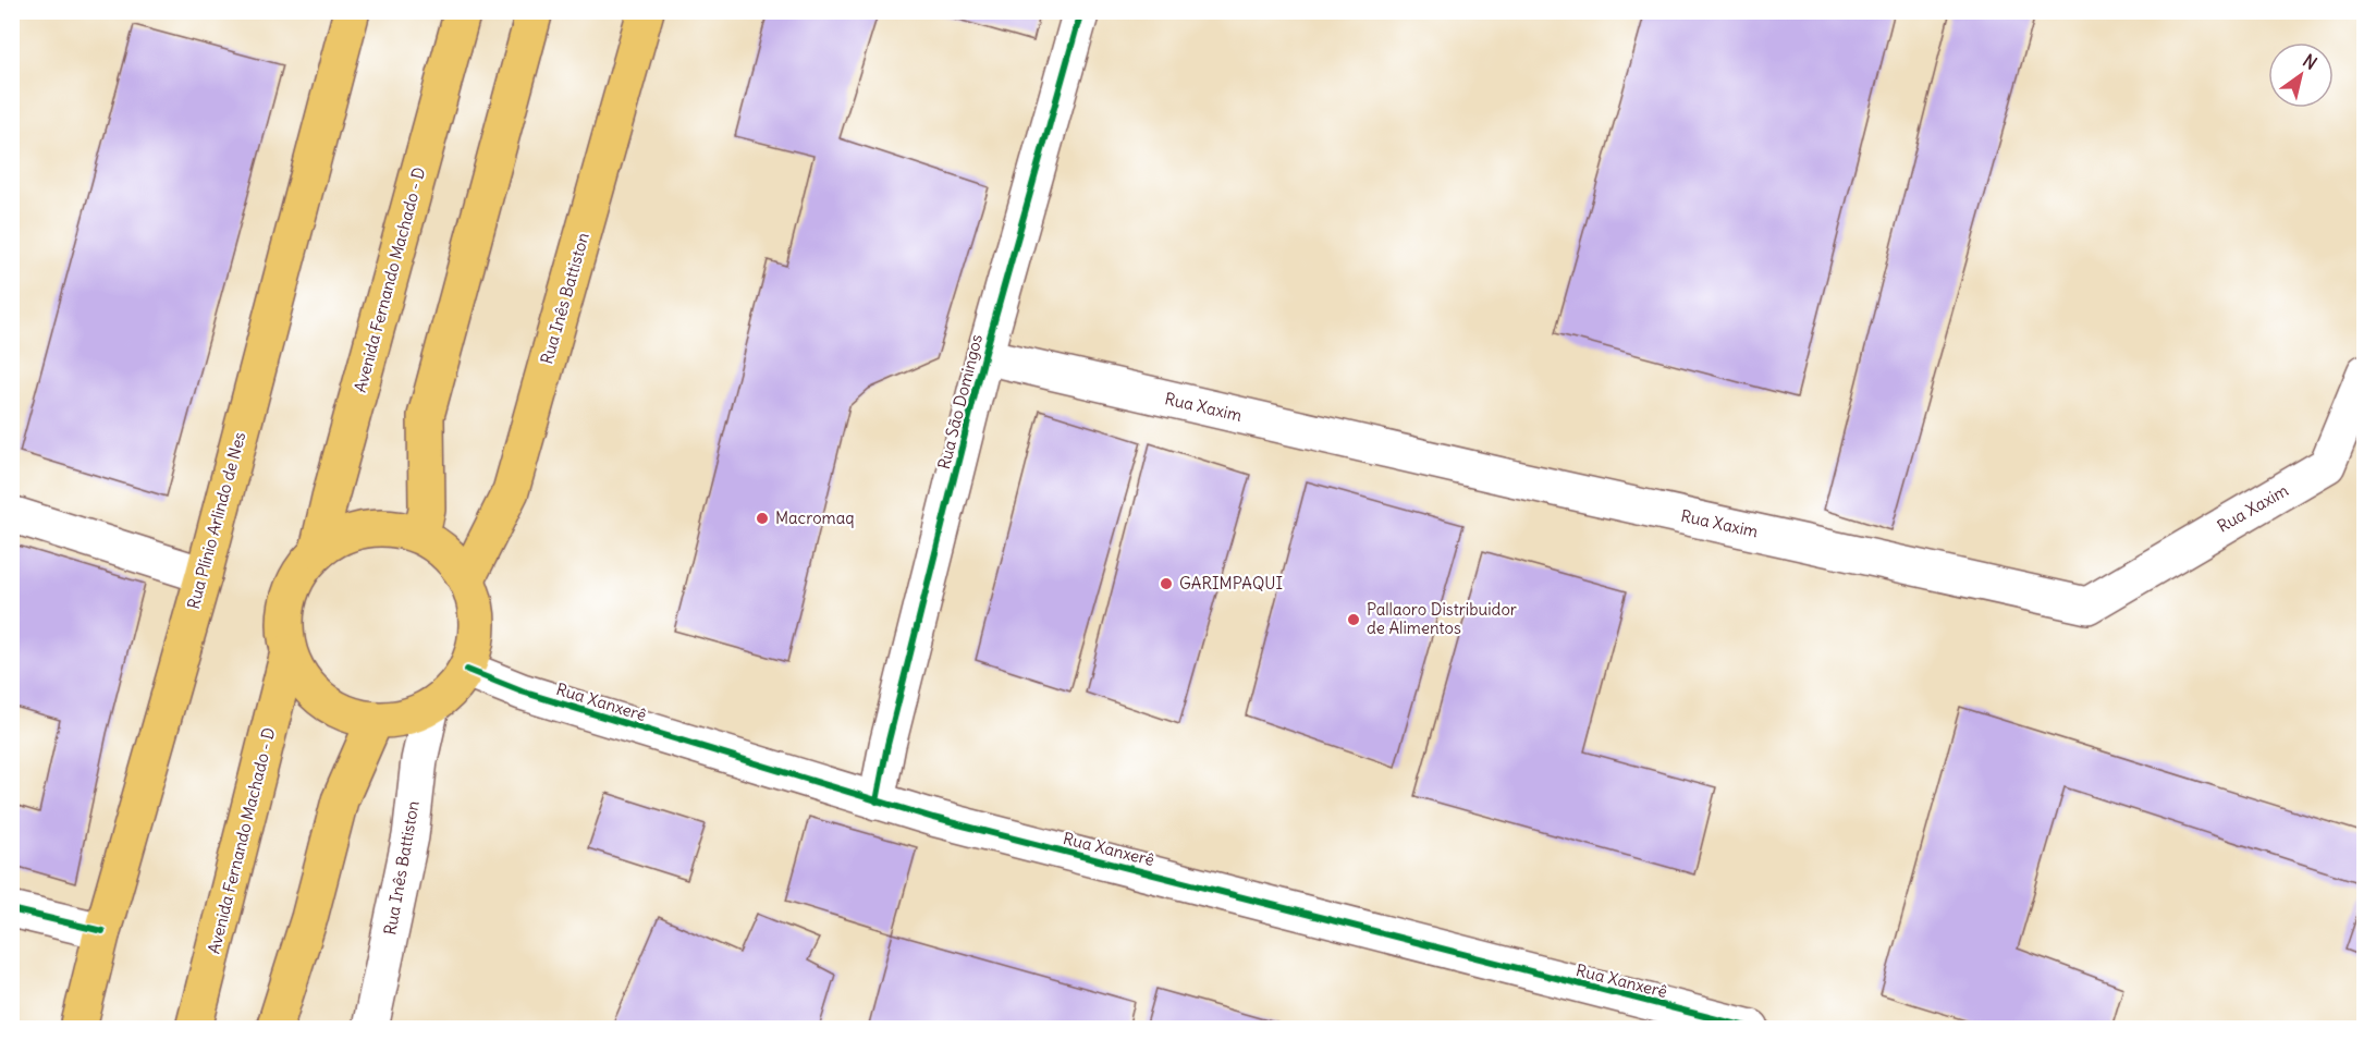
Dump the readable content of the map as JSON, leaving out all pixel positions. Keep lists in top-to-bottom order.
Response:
{
  "streets": {
    "main road": ["Avenida Fernando Machado - D", "Rua Inês Battiston", "Rua Plínio Arlindo de Nes"],
    "street": ["Rua São Domingos", "Rua Xaxim", "Rua Xanxerê"]
  },
  "crossings": [
    ["Avenida Fernando Machado - D", "Rua Inês Battiston"],
    ["Avenida Fernando Machado - D", "Rua Xanxerê"],
    ["Rua Inês Battiston", "Rua Xanxerê"],
    ["Rua São Domingos", "Rua Xaxim"],
    ["Rua São Domingos", "Rua Xanxerê"]
  ],
  "places": ["Macromaq", "GARIMPAQUI", "Pallaoro Distribuidor de Alimentos"],
  "north": "top right"
}
